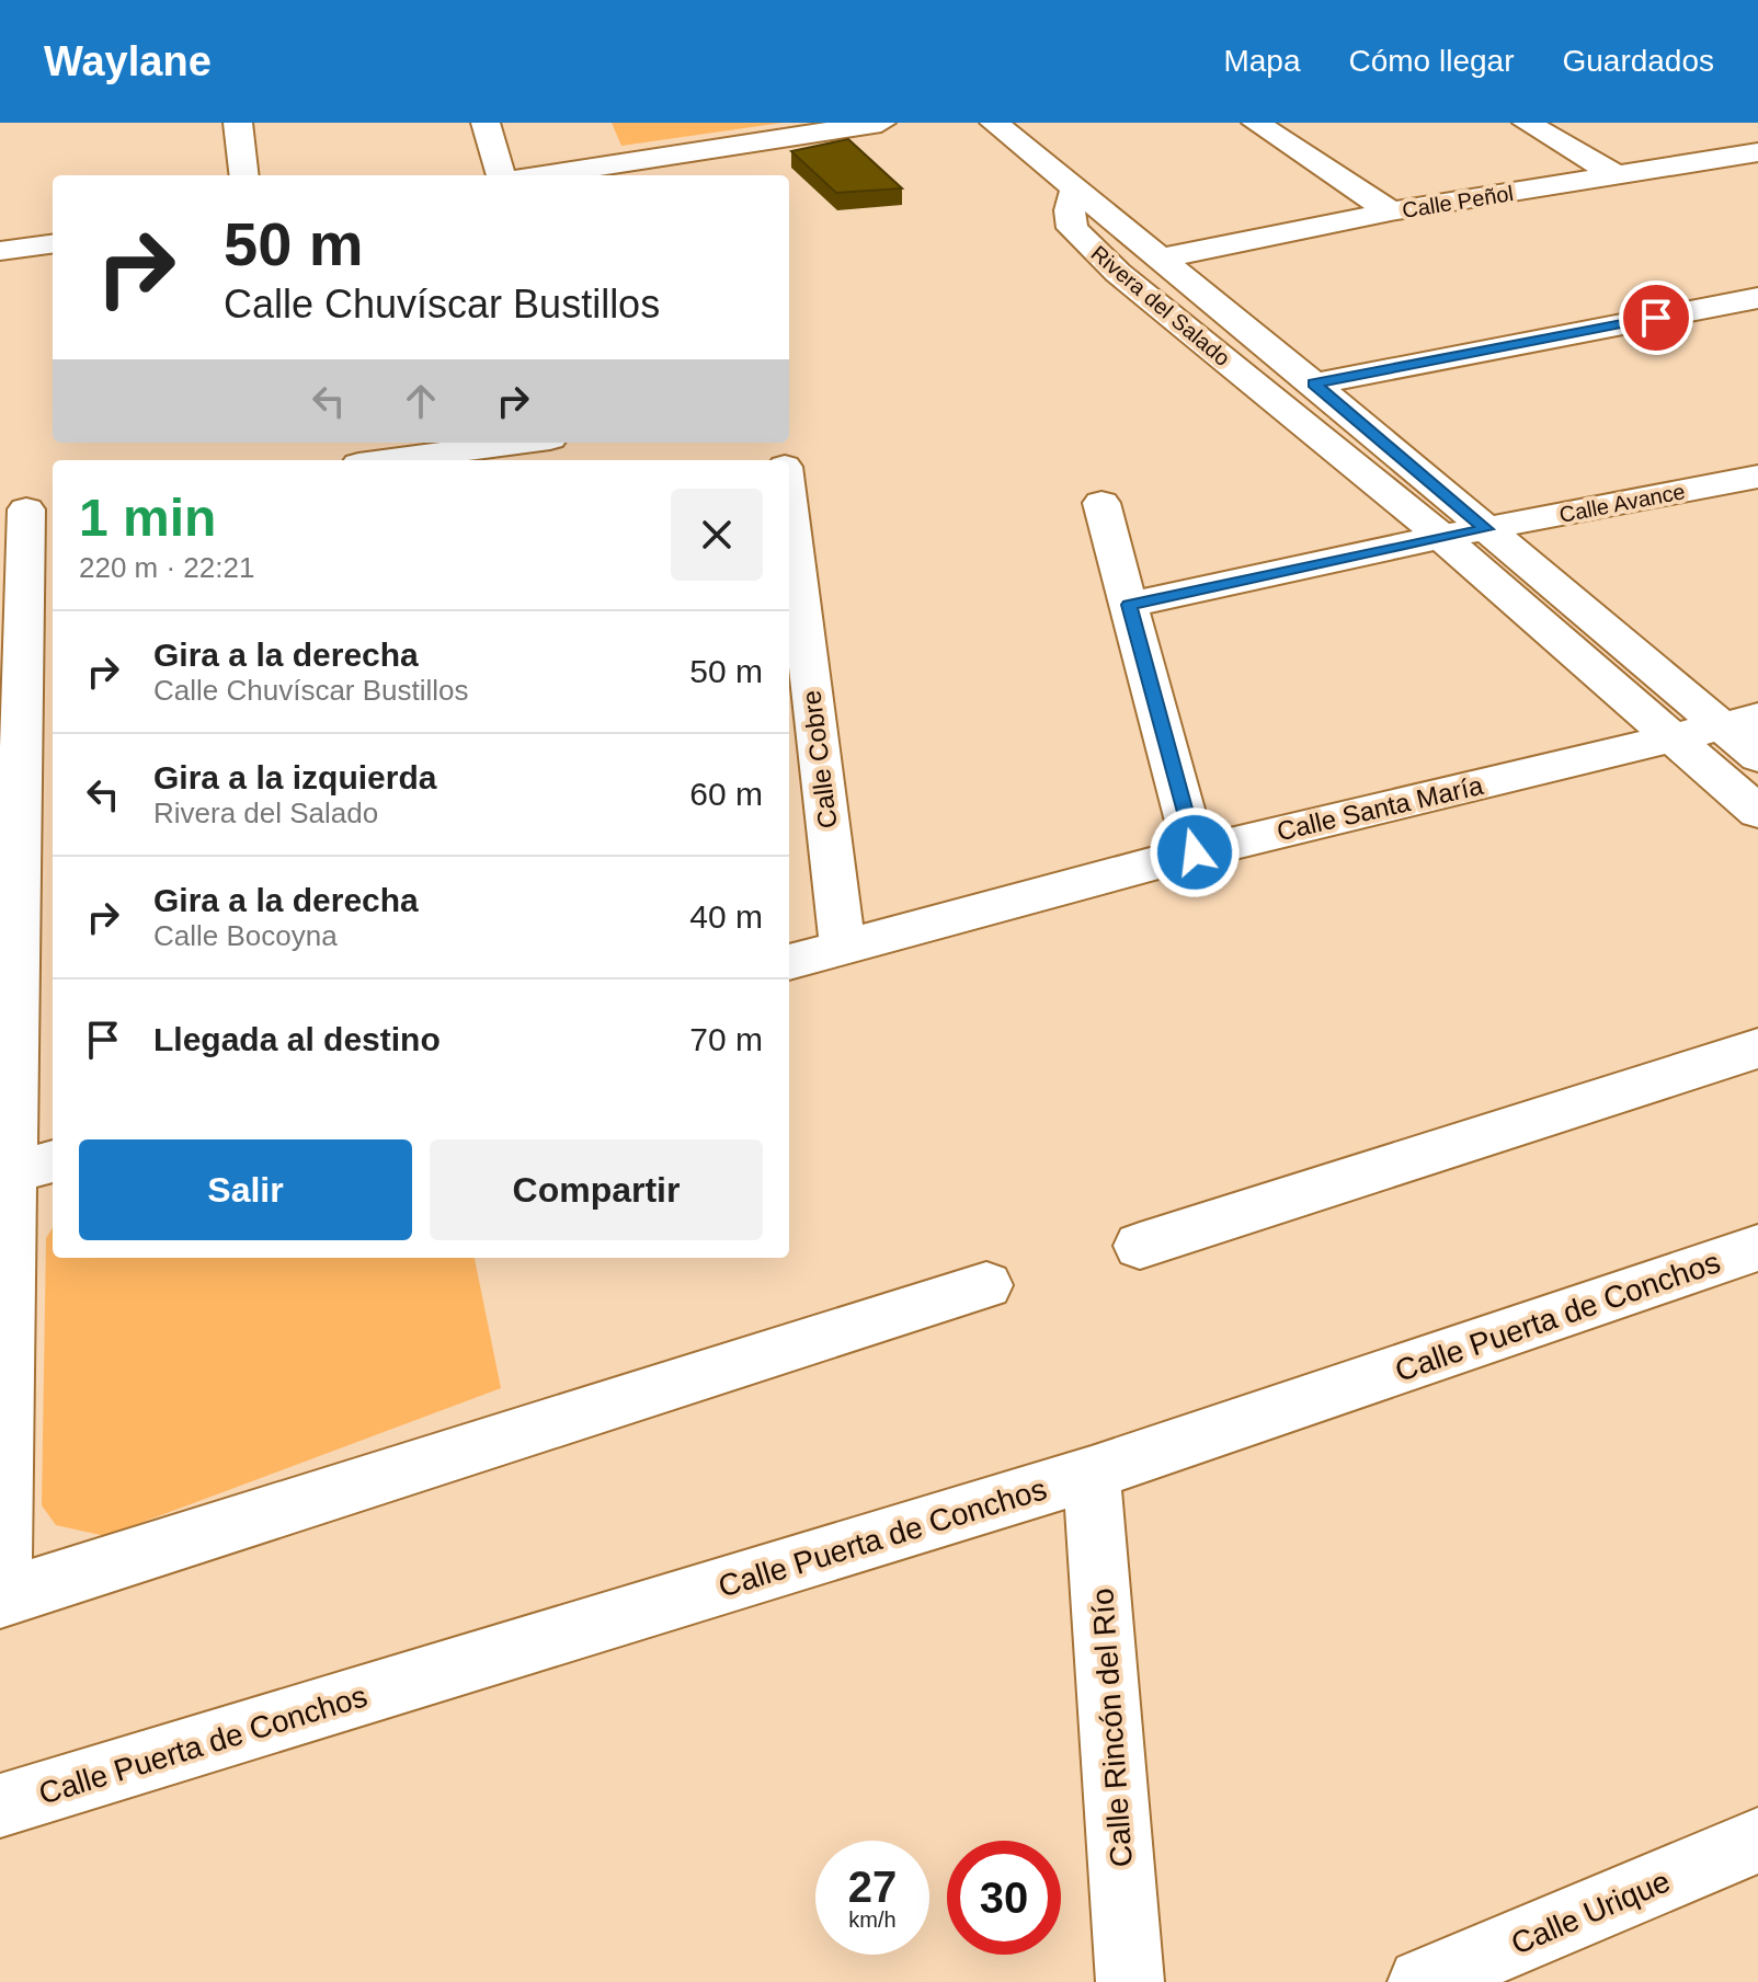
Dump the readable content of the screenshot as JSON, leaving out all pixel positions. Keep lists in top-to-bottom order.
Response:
{
  "streets": {
    "street": [
      "Calle Peñol",
      "Rivera del Salado",
      "Calle Avance",
      "Calle Cobre",
      "Calle Santa María",
      "Calle Puerta de Conchos",
      "Calle Rincón del Río",
      "Calle Urique"
    ]
  },
  "crossings": [
    ["Calle Peñol", "Rivera del Salado"],
    ["Rivera del Salado", "Calle Avance"],
    ["Rivera del Salado", "Calle Santa María"],
    ["Calle Cobre", "Calle Santa María"],
    ["Calle Puerta de Conchos", "Calle Rincón del Río"]
  ],
  "page": {
    "header": "Waylane",
    "nav": ["Mapa", "Cómo llegar", "Guardados"],
    "turn": ["50 m", "Calle Chuvíscar Bustillos"],
    "heading": ["1 min", "220 m · 22:21"],
    "list": [
      {
        "name": "Gira a la derecha",
        "note": "Calle Chuvíscar Bustillos",
        "value": "50 m"
      },
      {
        "name": "Gira a la izquierda",
        "note": "Rivera del Salado",
        "value": "60 m"
      },
      {
        "name": "Gira a la derecha",
        "note": "Calle Bocoyna",
        "value": "40 m"
      },
      {
        "name": "Llegada al destino",
        "value": "70 m"
      }
    ],
    "buttons": ["Salir", "Compartir"],
    "speed": "27 km/h",
    "limit": "30"
  }
}
